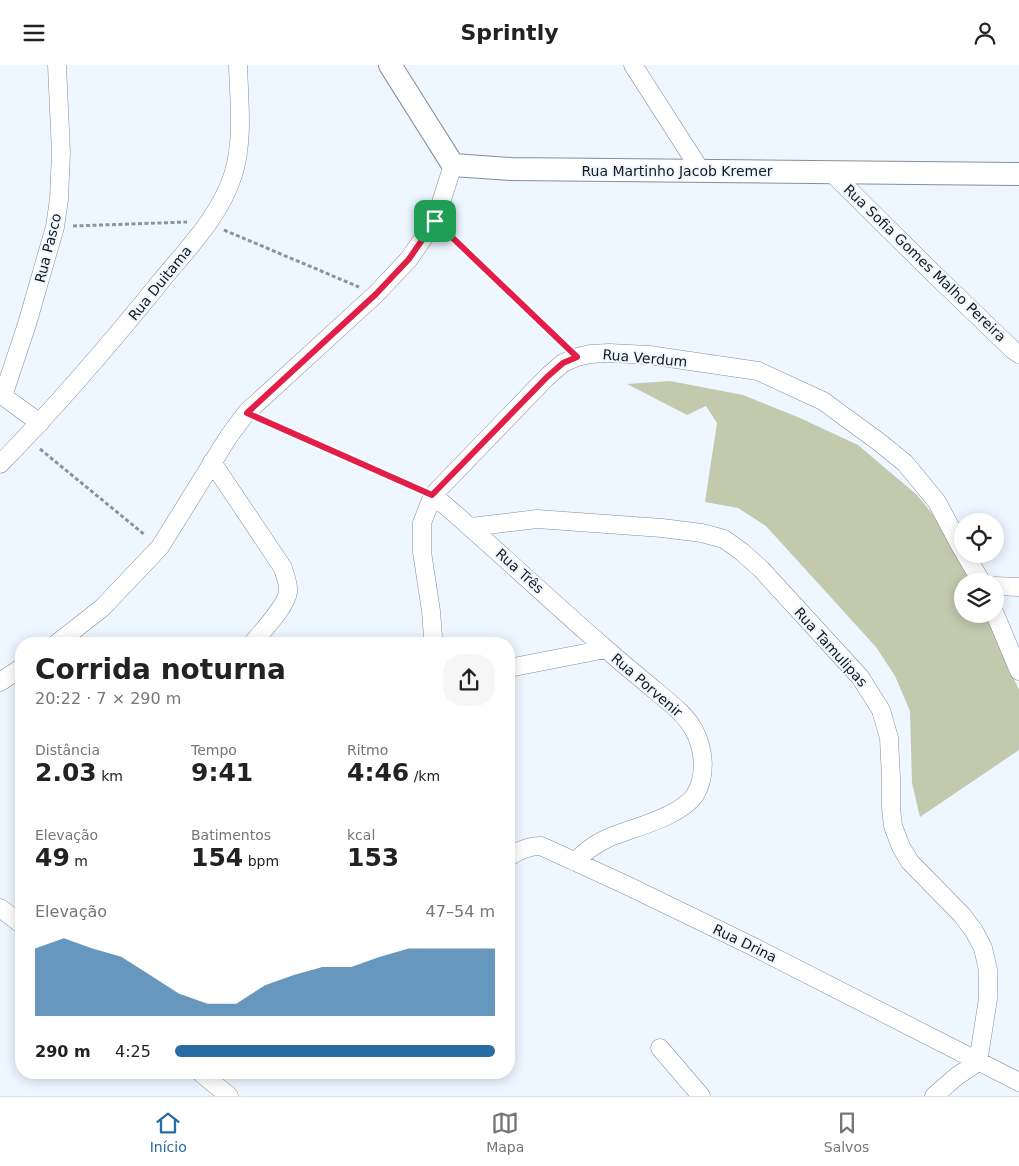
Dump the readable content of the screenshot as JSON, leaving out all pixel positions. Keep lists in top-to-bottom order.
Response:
{
  "streets": {
    "street": [
      "Rua Martinho Jacob Kremer",
      "Rua Pasco",
      "Rua Sofia Gomes Malho Pereira",
      "Rua Duitama",
      "Rua Verdum",
      "Rua Três",
      "Rua Tamulipas",
      "Rua Porvenir",
      "Rua Drina"
    ]
  },
  "crossings": [
    ["Rua Martinho Jacob Kremer", "Rua Sofia Gomes Malho Pereira"],
    ["Rua Verdum", "Rua Três"],
    ["Rua Três", "Rua Tamulipas"],
    ["Rua Três", "Rua Porvenir"],
    ["Rua Tamulipas", "Rua Drina"],
    ["Rua Porvenir", "Rua Drina"]
  ],
  "page": {
    "header": "Sprintly",
    "heading": ["Corrida noturna", "20:22 · 7 × 290 m"],
    "stats": [
      ["Distância", "2.03 km"],
      ["Tempo", "9:41"],
      ["Ritmo", "4:46 /km"],
      ["Elevação", "49 m"],
      ["Batimentos", "154 bpm"],
      ["kcal", "153"]
    ],
    "chart": ["Elevação", "47–54 m"],
    "list": [
      {
        "name": "290 m",
        "note": "4:25"
      }
    ],
    "tabs": ["Início", "Mapa", "Salvos"]
  }
}
